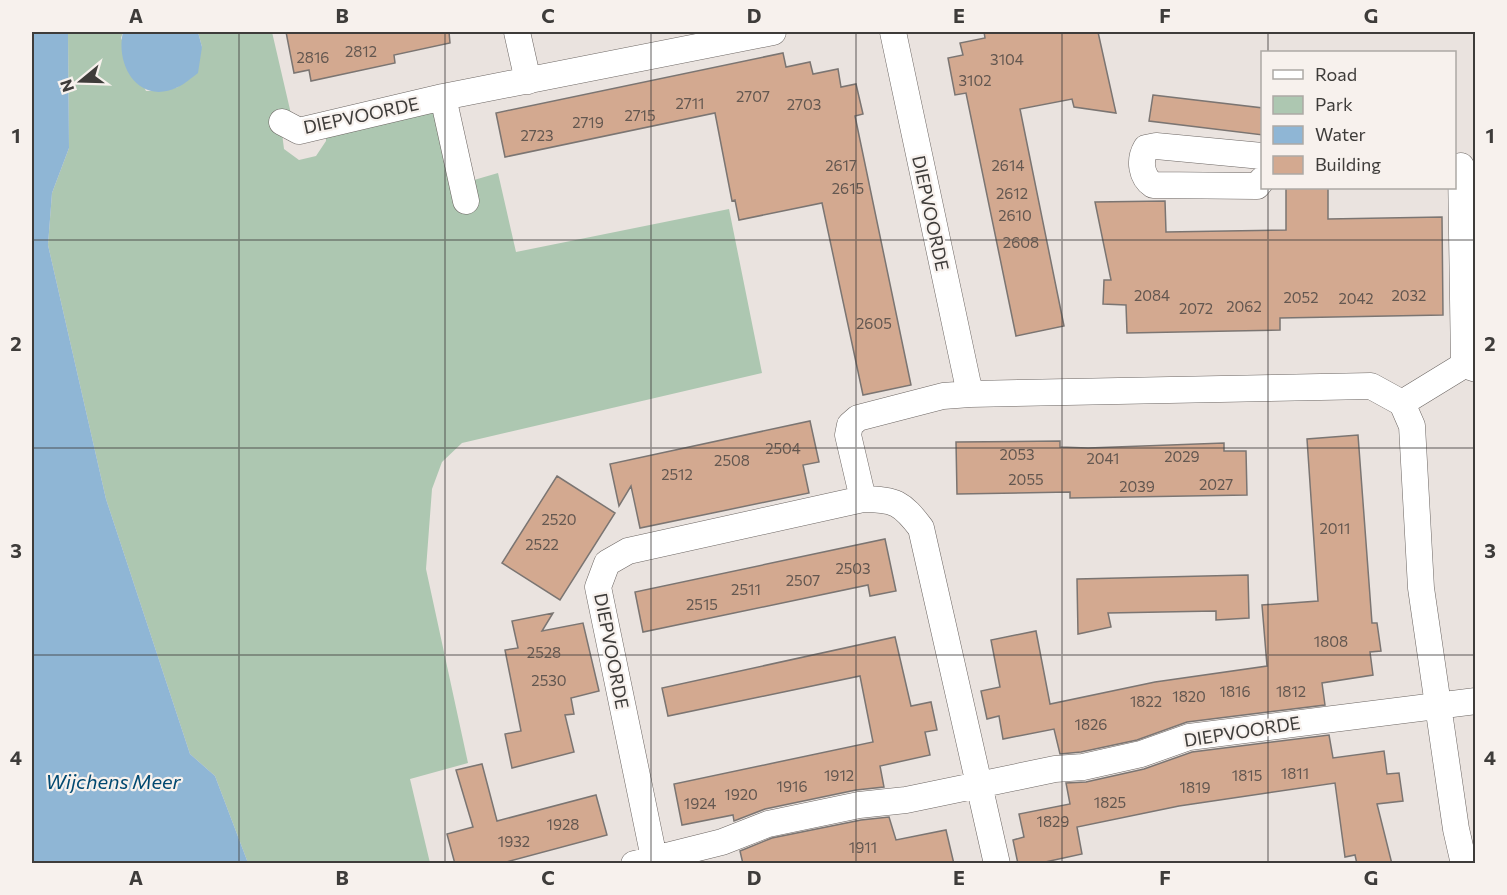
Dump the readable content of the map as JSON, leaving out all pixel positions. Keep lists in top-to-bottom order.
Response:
{
  "streets": {
    "street": ["DIEPVOORDE"]
  },
  "water": ["Wijchens Meer"],
  "house_numbers": [
    "2812",
    "2816",
    "3104",
    "3102",
    "2707",
    "2711",
    "2703",
    "2715",
    "2719",
    "2723",
    "2617",
    "2614",
    "2615",
    "2612",
    "2610",
    "2608",
    "2084",
    "2032",
    "2052",
    "2042",
    "2062",
    "2072",
    "2605",
    "2504",
    "2053",
    "2029",
    "2041",
    "2508",
    "2512",
    "2055",
    "2027",
    "2039",
    "2520",
    "2011",
    "2522",
    "2503",
    "2507",
    "2511",
    "2515",
    "1808",
    "2528",
    "2530",
    "1816",
    "1812",
    "1820",
    "1822",
    "1826",
    "1811",
    "1912",
    "1815",
    "1916",
    "1819",
    "1920",
    "1825",
    "1924",
    "1829",
    "1928",
    "1932",
    "1911"
  ],
  "legend": [
    "Road",
    "Park",
    "Water",
    "Building"
  ],
  "north": "left",
  "grid": {
    "columns": [
      "A",
      "B",
      "C",
      "D",
      "E",
      "F",
      "G"
    ],
    "rows": [
      "1",
      "2",
      "3",
      "4"
    ]
  }
}
